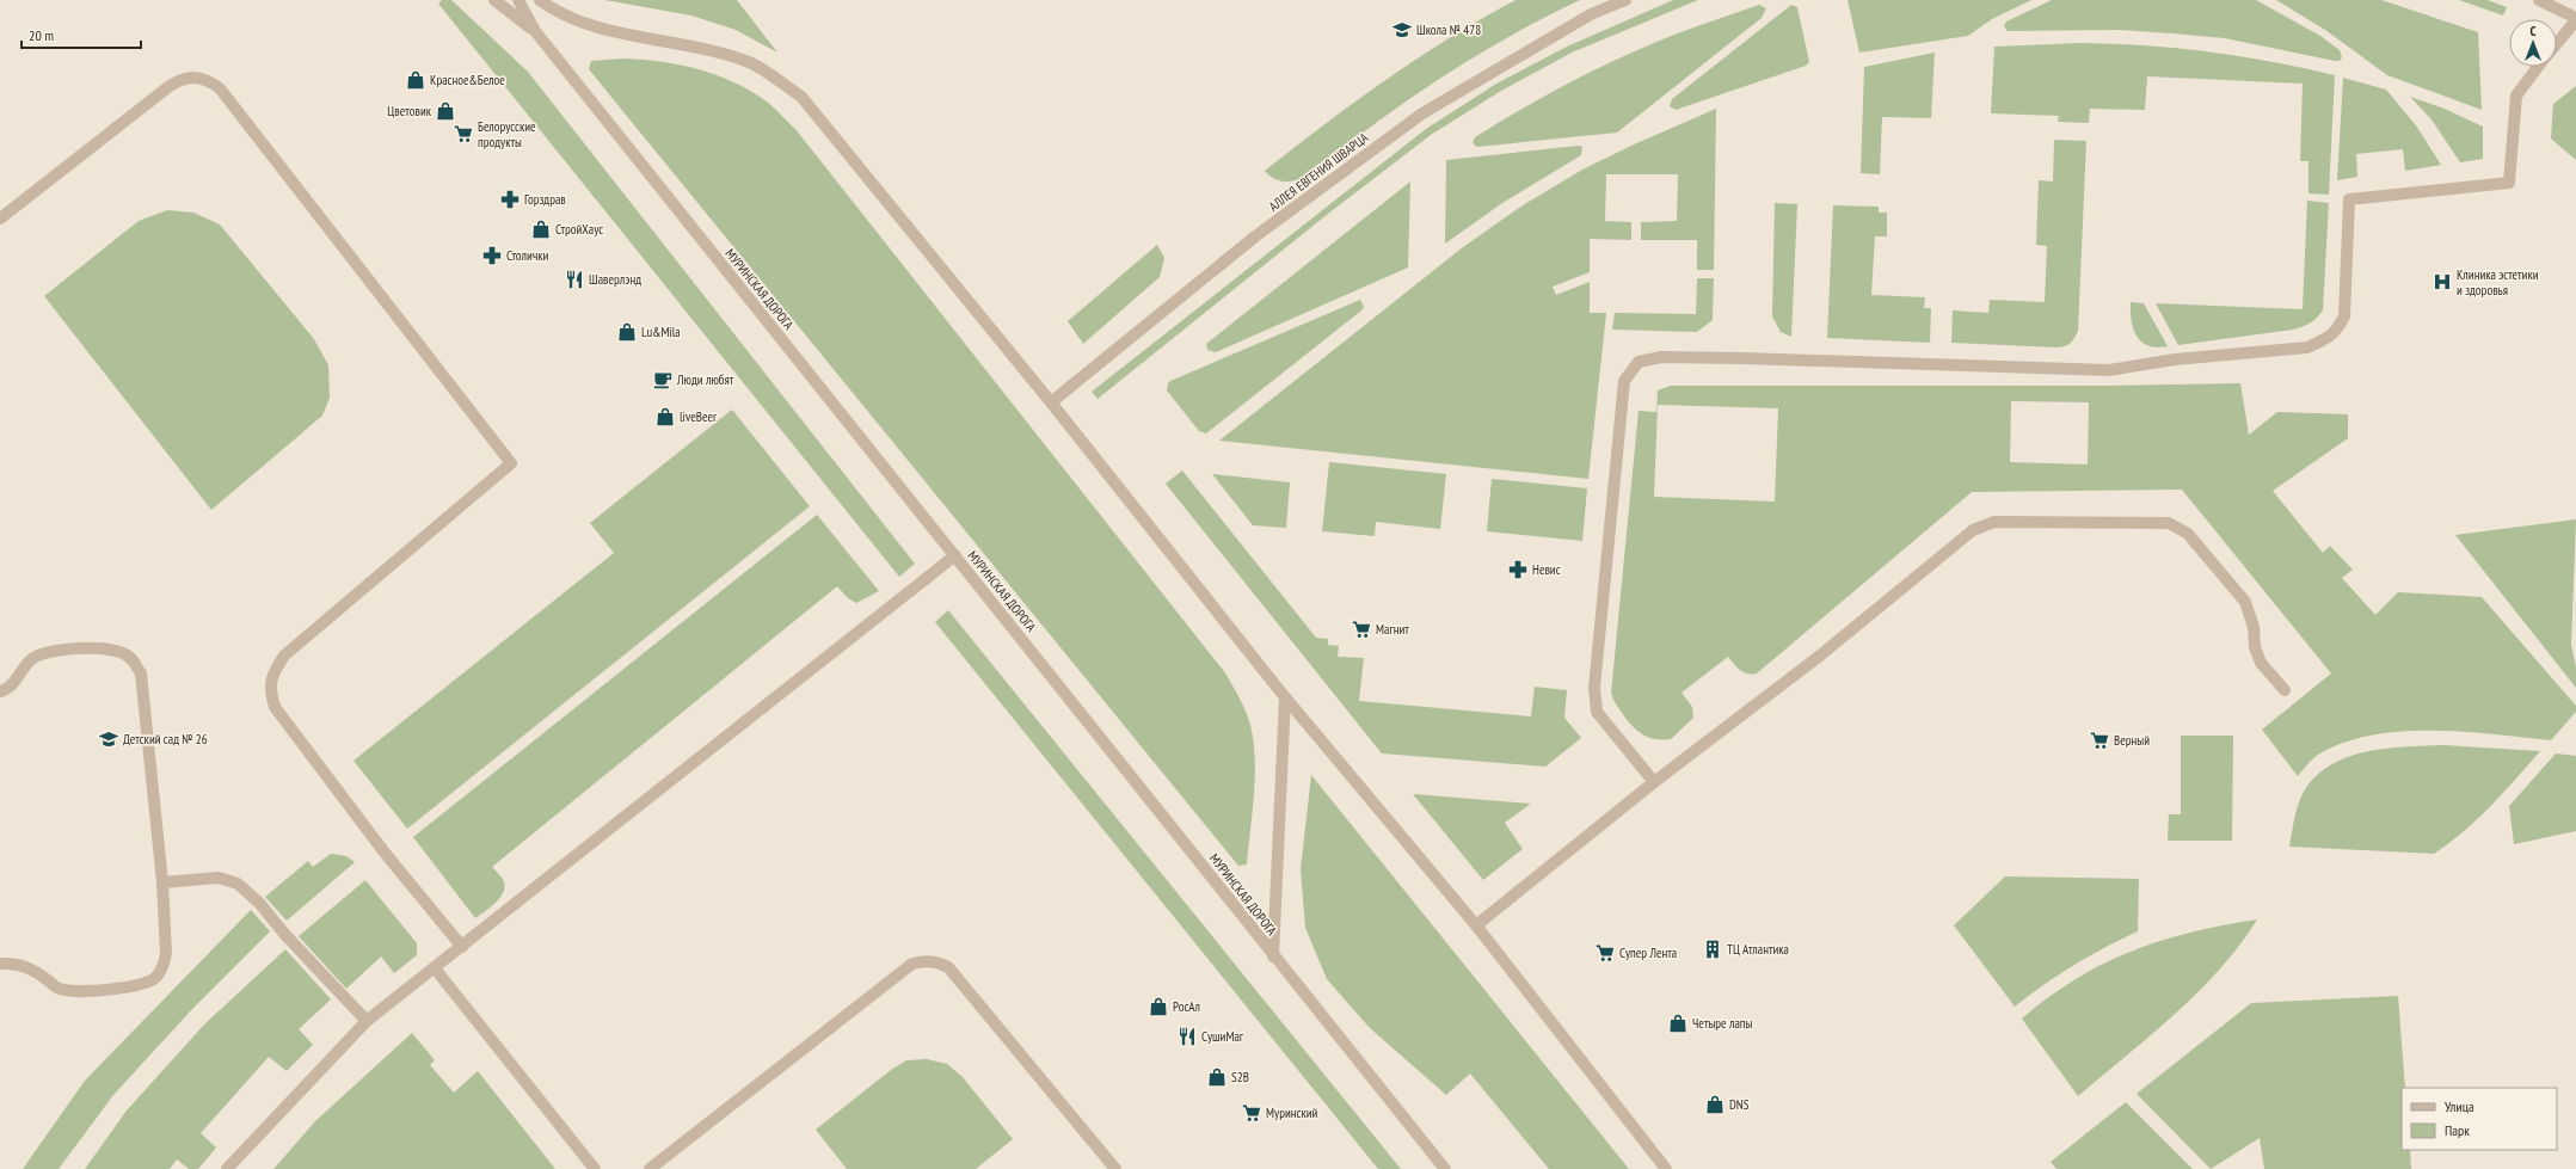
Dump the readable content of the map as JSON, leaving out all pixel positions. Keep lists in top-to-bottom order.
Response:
{
  "streets": {
    "street": ["АЛЛЕЯ ЕВГЕНИЯ ШВАРЦА", "МУРИНСКАЯ ДОРОГА"]
  },
  "places": {
    "school or university": ["Школа № 478", "Детский сад № 26"],
    "shop": [
      "Красное&Белое",
      "Цветовик",
      "СтройХаус",
      "Lu&Mila",
      "liveBeer",
      "РосАл",
      "Четыре лапы",
      "S2B",
      "DNS"
    ],
    "supermarket": [
      "Белорусские продукты",
      "Магнит",
      "Верный",
      "Супер Лента",
      "Муринский"
    ],
    "pharmacy": ["Горздрав", "Столички", "Невис"],
    "restaurant": ["Шаверлэнд", "СушиМаг"],
    "hospital": ["Клиника эстетики и здоровья"],
    "cafe": ["Люди любят"],
    "building": ["ТЦ Атлантика"]
  },
  "legend": ["Улица", "Парк"],
  "scale_bar": "20 m",
  "north": "top"
}
